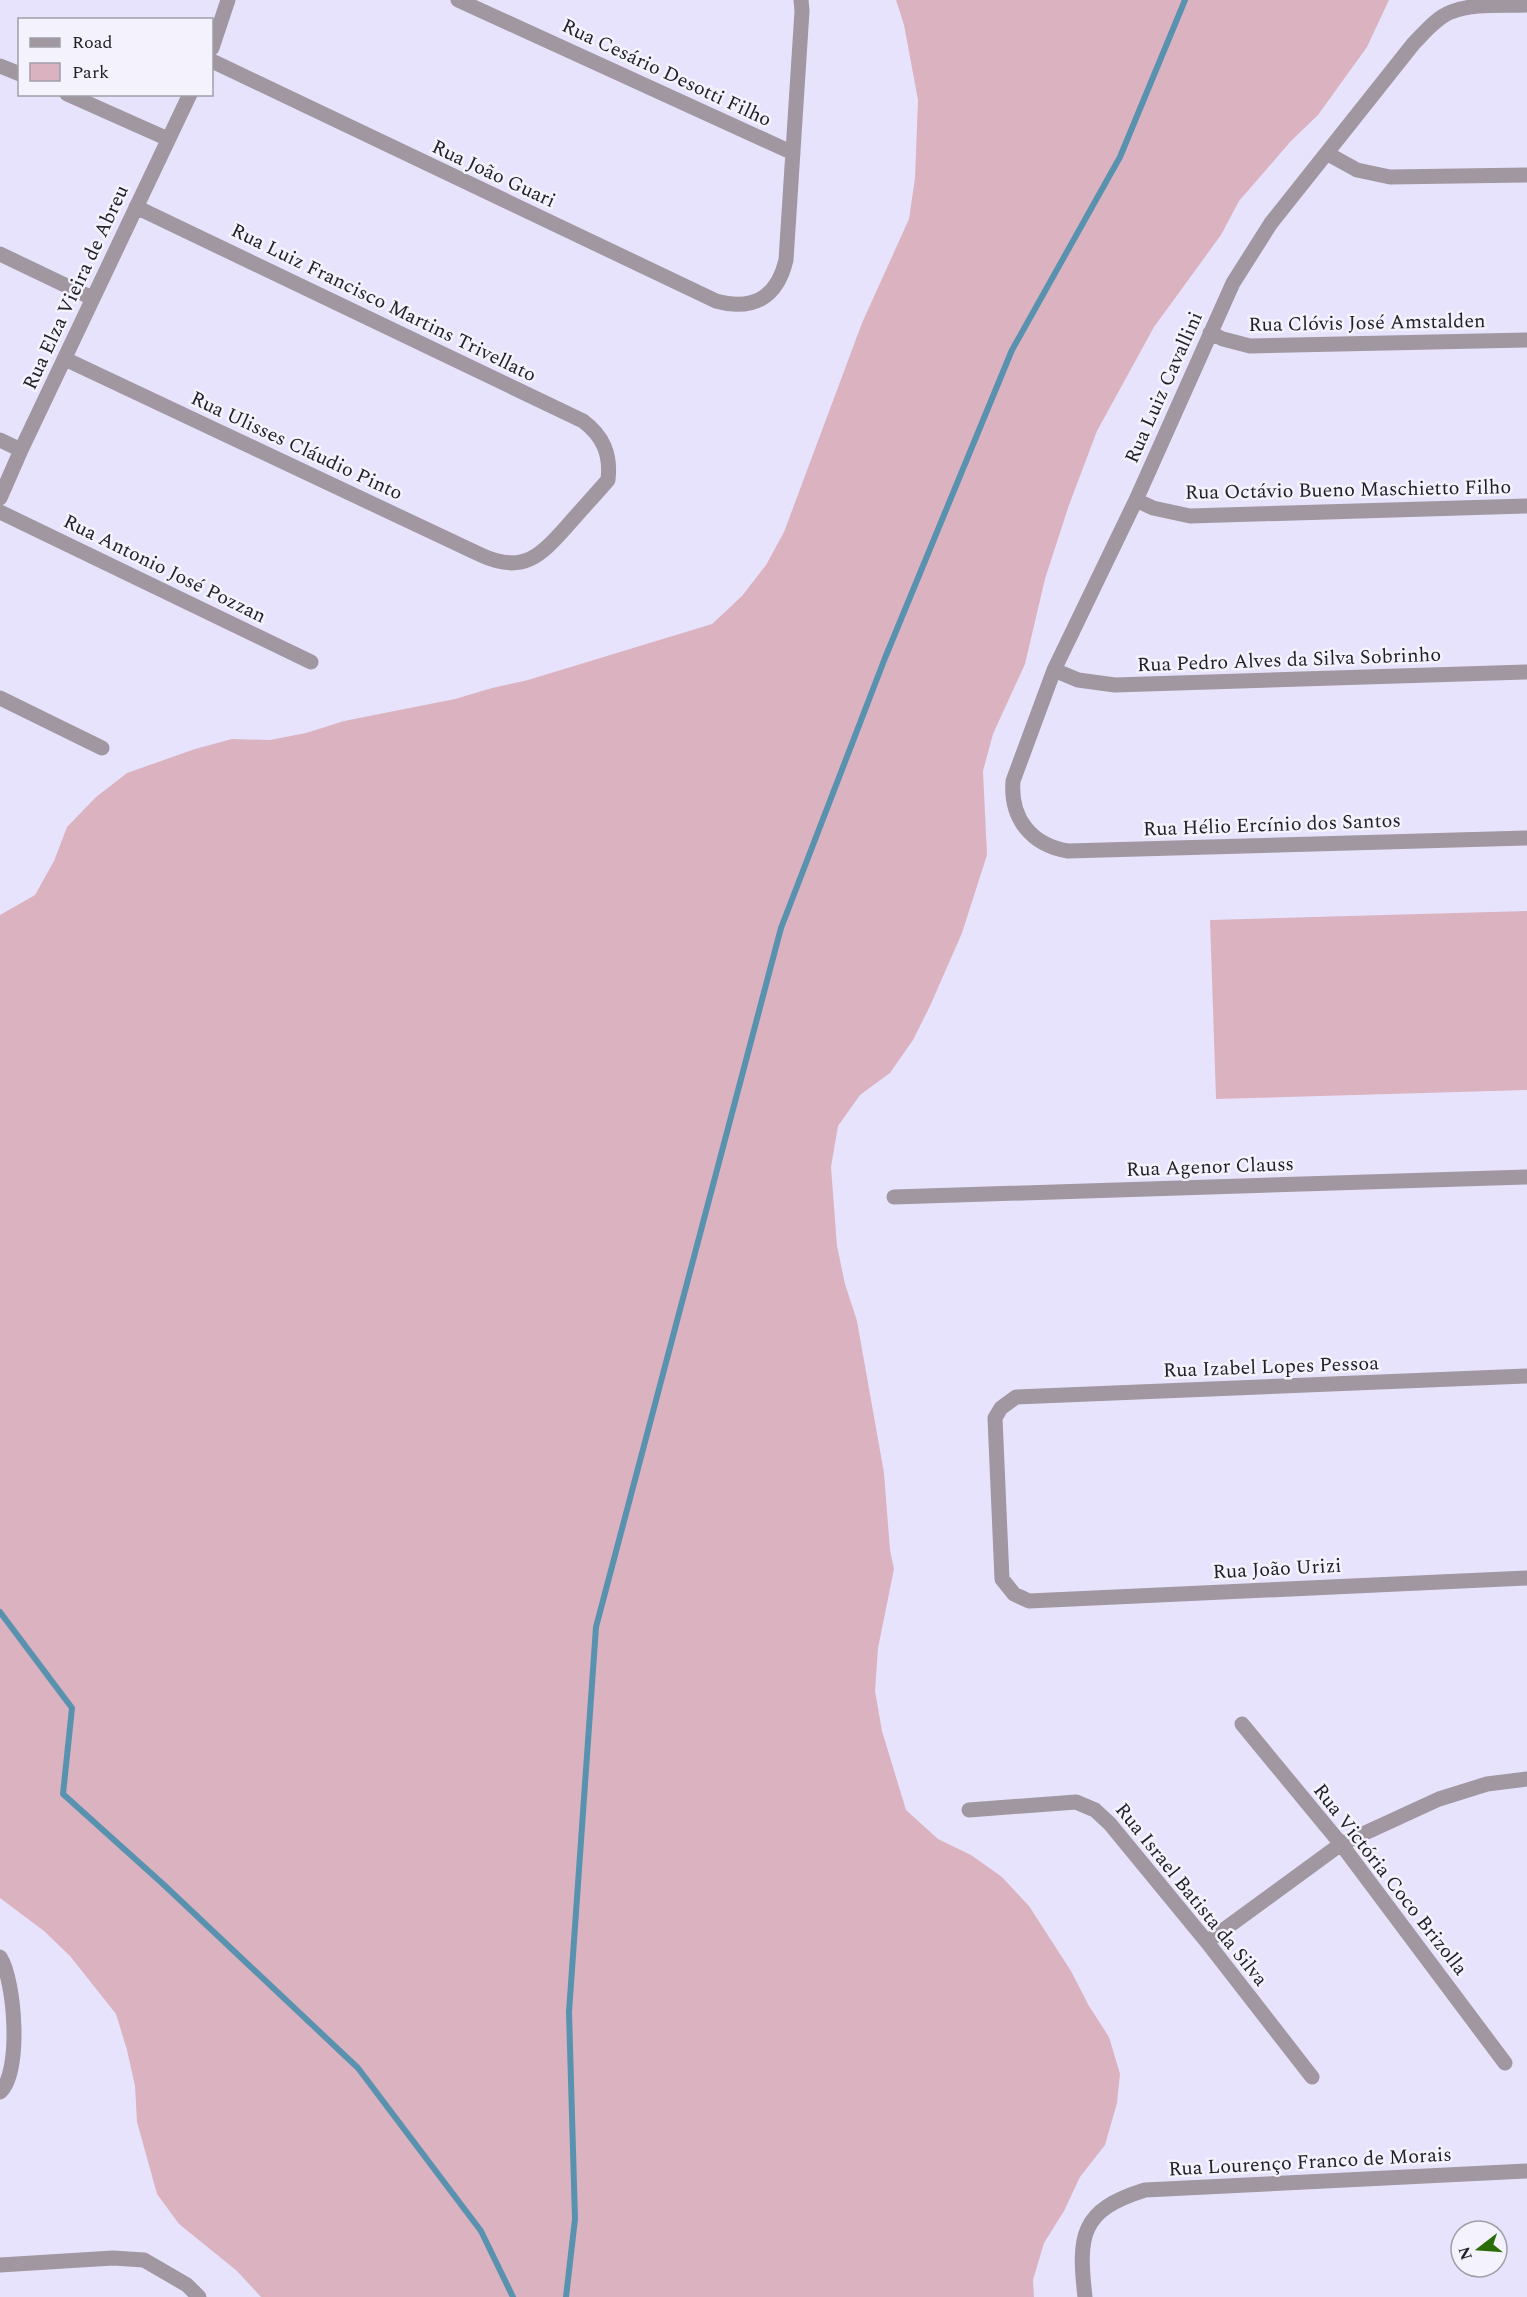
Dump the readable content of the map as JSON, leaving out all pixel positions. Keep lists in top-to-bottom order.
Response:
{
  "streets": {
    "street": [
      "Rua Cesário Desotti Filho",
      "Rua João Guari",
      "Rua Elza Vieira de Abreu",
      "Rua Luiz Francisco Martins Trivellato",
      "Rua Clóvis José Amstalden",
      "Rua Luiz Cavallini",
      "Rua Ulisses Cláudio Pinto",
      "Rua Octávio Bueno Maschietto Filho",
      "Rua Antonio José Pozzan",
      "Rua Pedro Alves da Silva Sobrinho",
      "Rua Hélio Ercínio dos Santos",
      "Rua Agenor Clauss",
      "Rua Izabel Lopes Pessoa",
      "Rua João Urizi",
      "Rua Victória Coco Brizolla",
      "Rua Israel Batista da Silva",
      "Rua Lourenço Franco de Morais"
    ]
  },
  "crossings": [
    ["Rua Cesário Desotti Filho", "Rua João Guari"],
    ["Rua Elza Vieira de Abreu", "Rua Luiz Francisco Martins Trivellato"],
    ["Rua Elza Vieira de Abreu", "Rua Ulisses Cláudio Pinto"],
    ["Rua Luiz Francisco Martins Trivellato", "Rua Ulisses Cláudio Pinto"],
    ["Rua Clóvis José Amstalden", "Rua Luiz Cavallini"],
    ["Rua Luiz Cavallini", "Rua Octávio Bueno Maschietto Filho"],
    ["Rua Luiz Cavallini", "Rua Pedro Alves da Silva Sobrinho"],
    ["Rua Luiz Cavallini", "Rua Hélio Ercínio dos Santos"],
    ["Rua Izabel Lopes Pessoa", "Rua João Urizi"]
  ],
  "legend": ["Road", "Park"],
  "north": "left"
}
